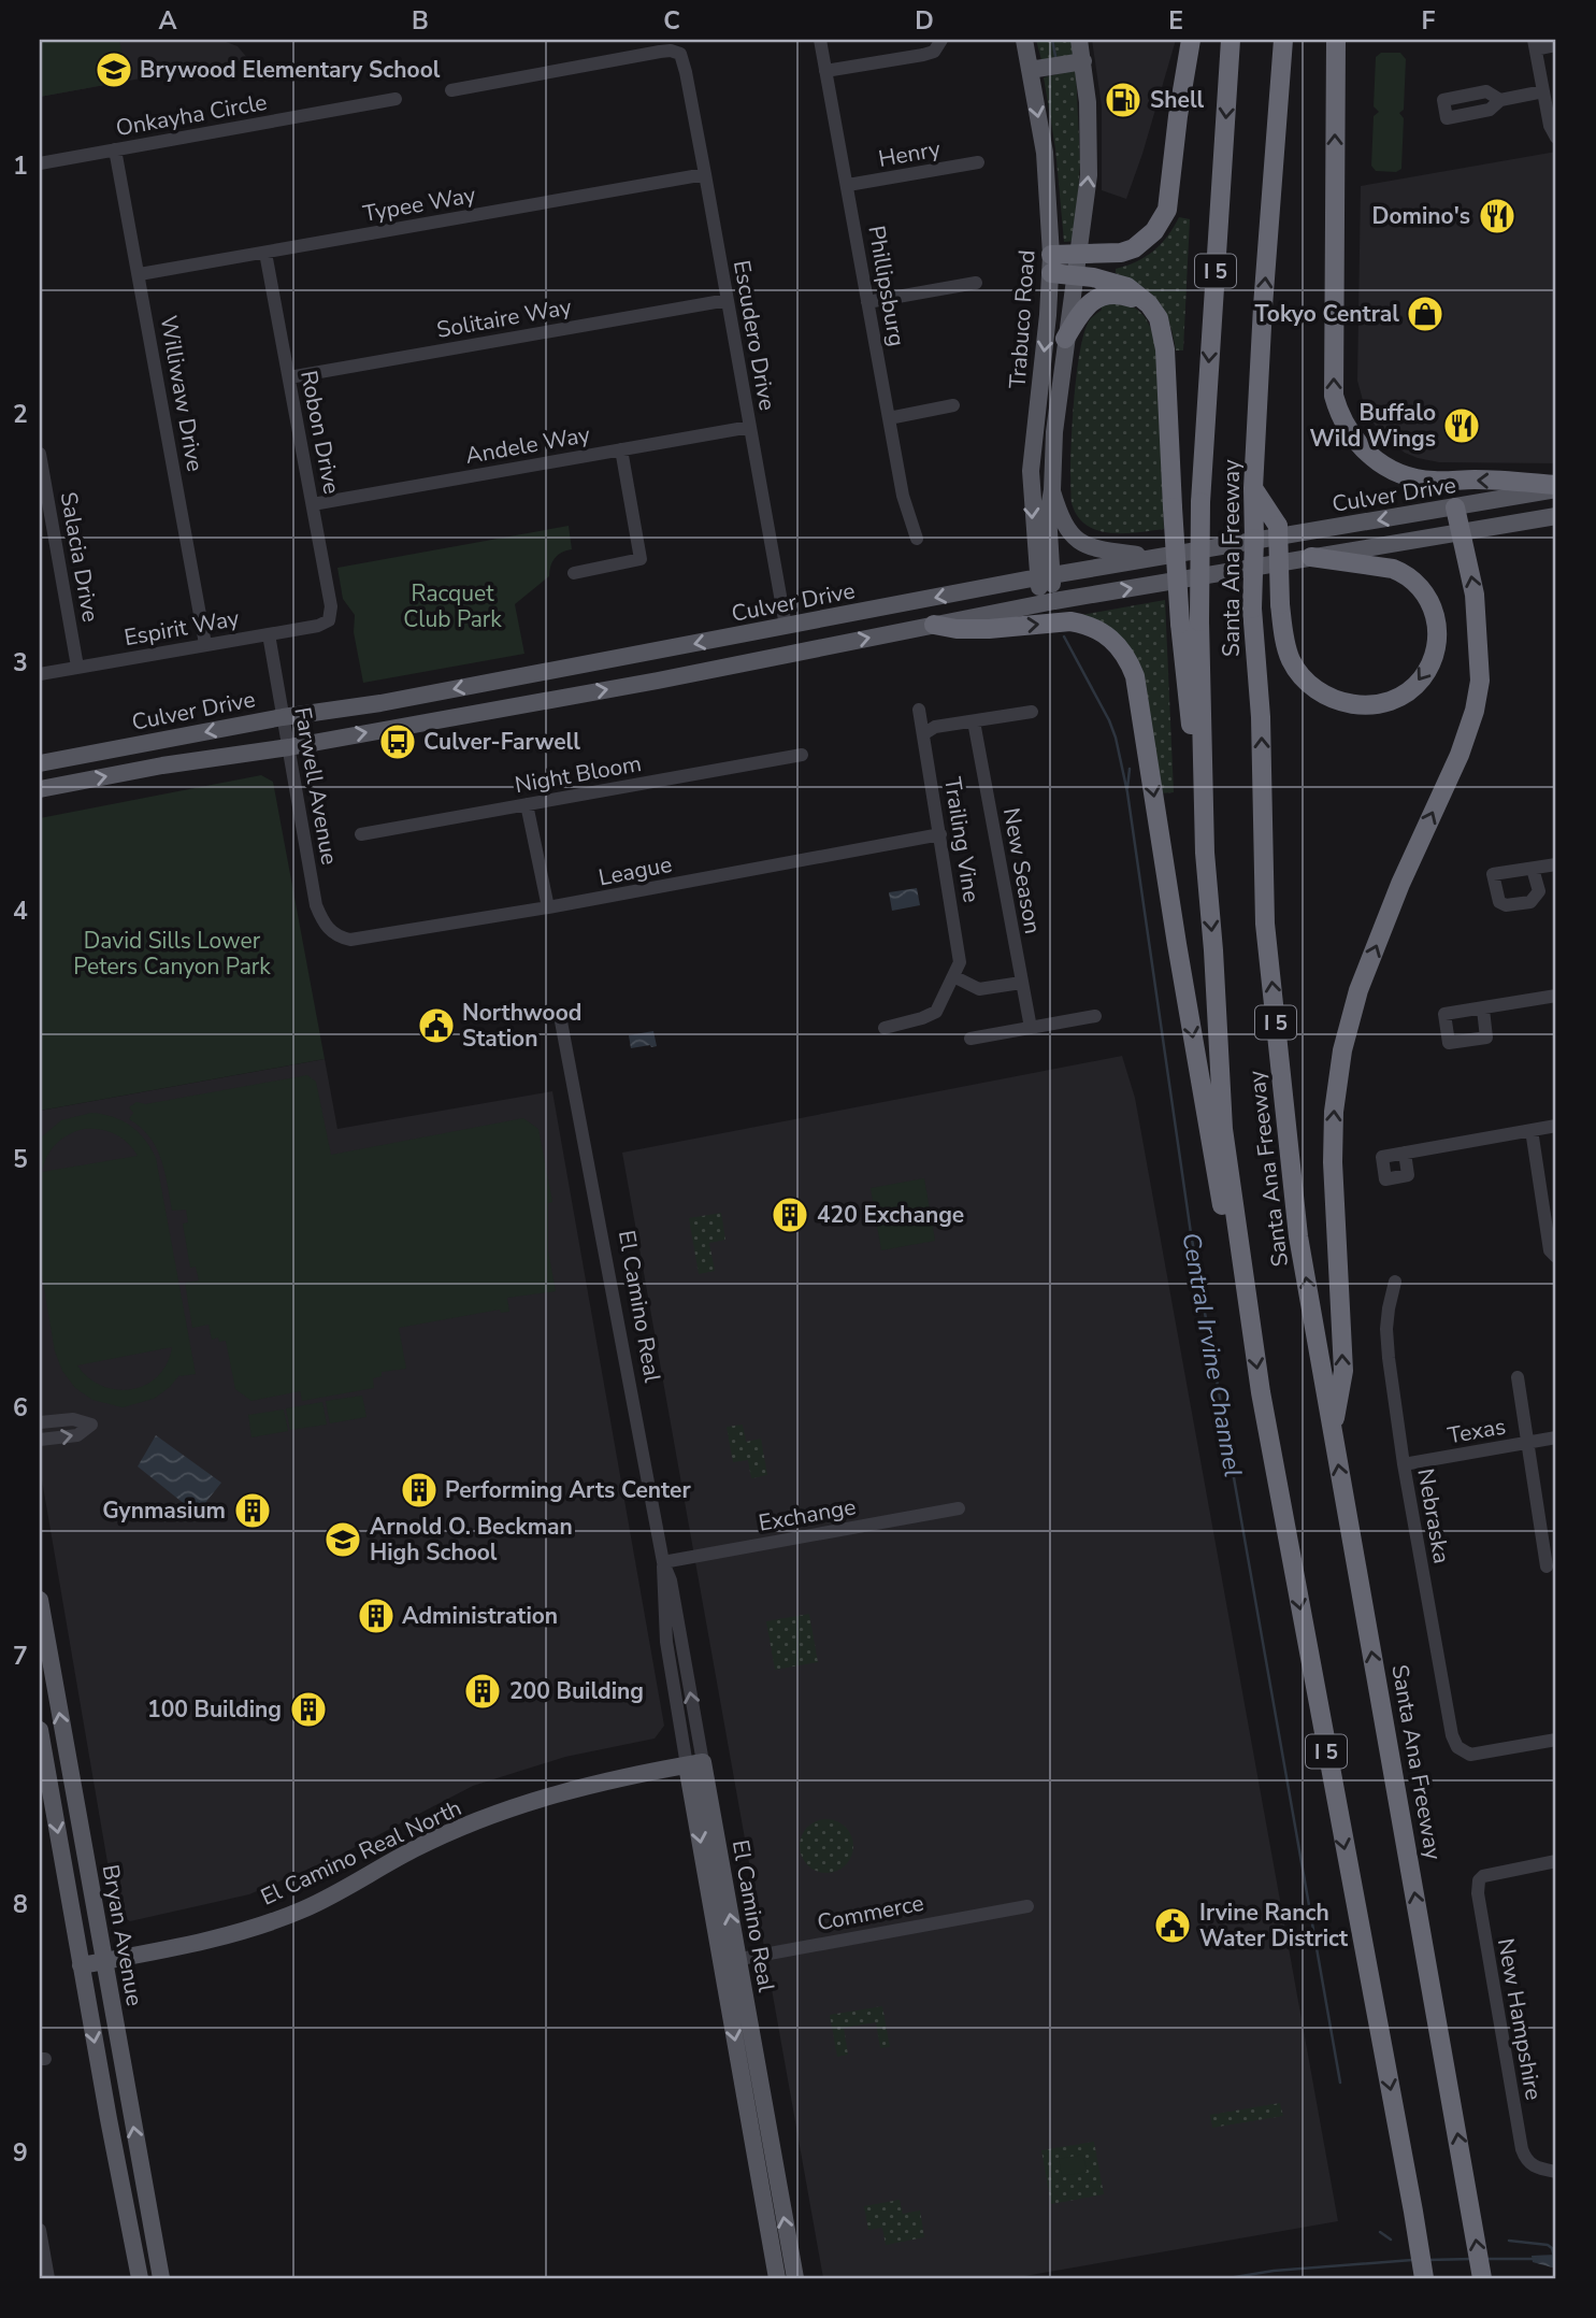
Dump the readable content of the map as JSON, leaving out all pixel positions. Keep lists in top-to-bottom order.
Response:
{
  "streets": {
    "highway": ["I 5", "Santa Ana Freeway"],
    "main road": [
      "Trabuco Road",
      "Culver Drive",
      "El Camino Real",
      "El Camino Real North",
      "Bryan Avenue"
    ],
    "street": [
      "Onkayha Circle",
      "Henry",
      "Typee Way",
      "Phillipsburg",
      "Solitaire Way",
      "Escudero Drive",
      "Williwaw Drive",
      "Robon Drive",
      "Andele Way",
      "Salacia Drive",
      "Espirit Way",
      "Night Bloom",
      "Farwell Avenue",
      "Trailing Vine",
      "League",
      "New Season",
      "Texas",
      "Exchange",
      "Nebraska",
      "Commerce",
      "New Hampshire"
    ]
  },
  "crossings": [
    ["Onkayha Circle", "Williwaw Drive"],
    ["Henry", "Phillipsburg"],
    ["Typee Way", "Escudero Drive"],
    ["Typee Way", "Williwaw Drive"],
    ["Typee Way", "Robon Drive"],
    ["Solitaire Way", "Escudero Drive"],
    ["Solitaire Way", "Robon Drive"],
    ["Trabuco Road", "Culver Drive"],
    ["Escudero Drive", "Andele Way"],
    ["Escudero Drive", "Culver Drive"],
    ["Williwaw Drive", "Espirit Way"],
    ["Robon Drive", "Andele Way"],
    ["Robon Drive", "Espirit Way"],
    ["Culver Drive", "Farwell Avenue"],
    ["Salacia Drive", "Espirit Way"],
    ["Espirit Way", "Farwell Avenue"],
    ["Farwell Avenue", "League"],
    ["Trailing Vine", "League"],
    ["El Camino Real", "Exchange"],
    ["El Camino Real", "El Camino Real North"],
    ["El Camino Real", "Commerce"],
    ["Texas", "Nebraska"],
    ["El Camino Real North", "Bryan Avenue"]
  ],
  "water": ["Central Irvine Channel"],
  "parks": ["Racquet Club Park", "David Sills Lower Peters Canyon Park"],
  "places": {
    "school or university": ["Brywood Elementary School", "Arnold O. Beckman High School"],
    "fuel station": ["Shell"],
    "restaurant": ["Domino's", "Buffalo Wild Wings"],
    "shop": ["Tokyo Central"],
    "bus stop": ["Culver-Farwell"],
    "public building": ["Northwood Station", "Irvine Ranch Water District"],
    "building": [
      "420 Exchange",
      "Performing Arts Center",
      "Gynmasium",
      "Administration",
      "200 Building",
      "100 Building"
    ]
  },
  "grid": {
    "columns": [
      "A",
      "B",
      "C",
      "D",
      "E",
      "F"
    ],
    "rows": [
      "1",
      "2",
      "3",
      "4",
      "5",
      "6",
      "7",
      "8",
      "9"
    ]
  }
}
